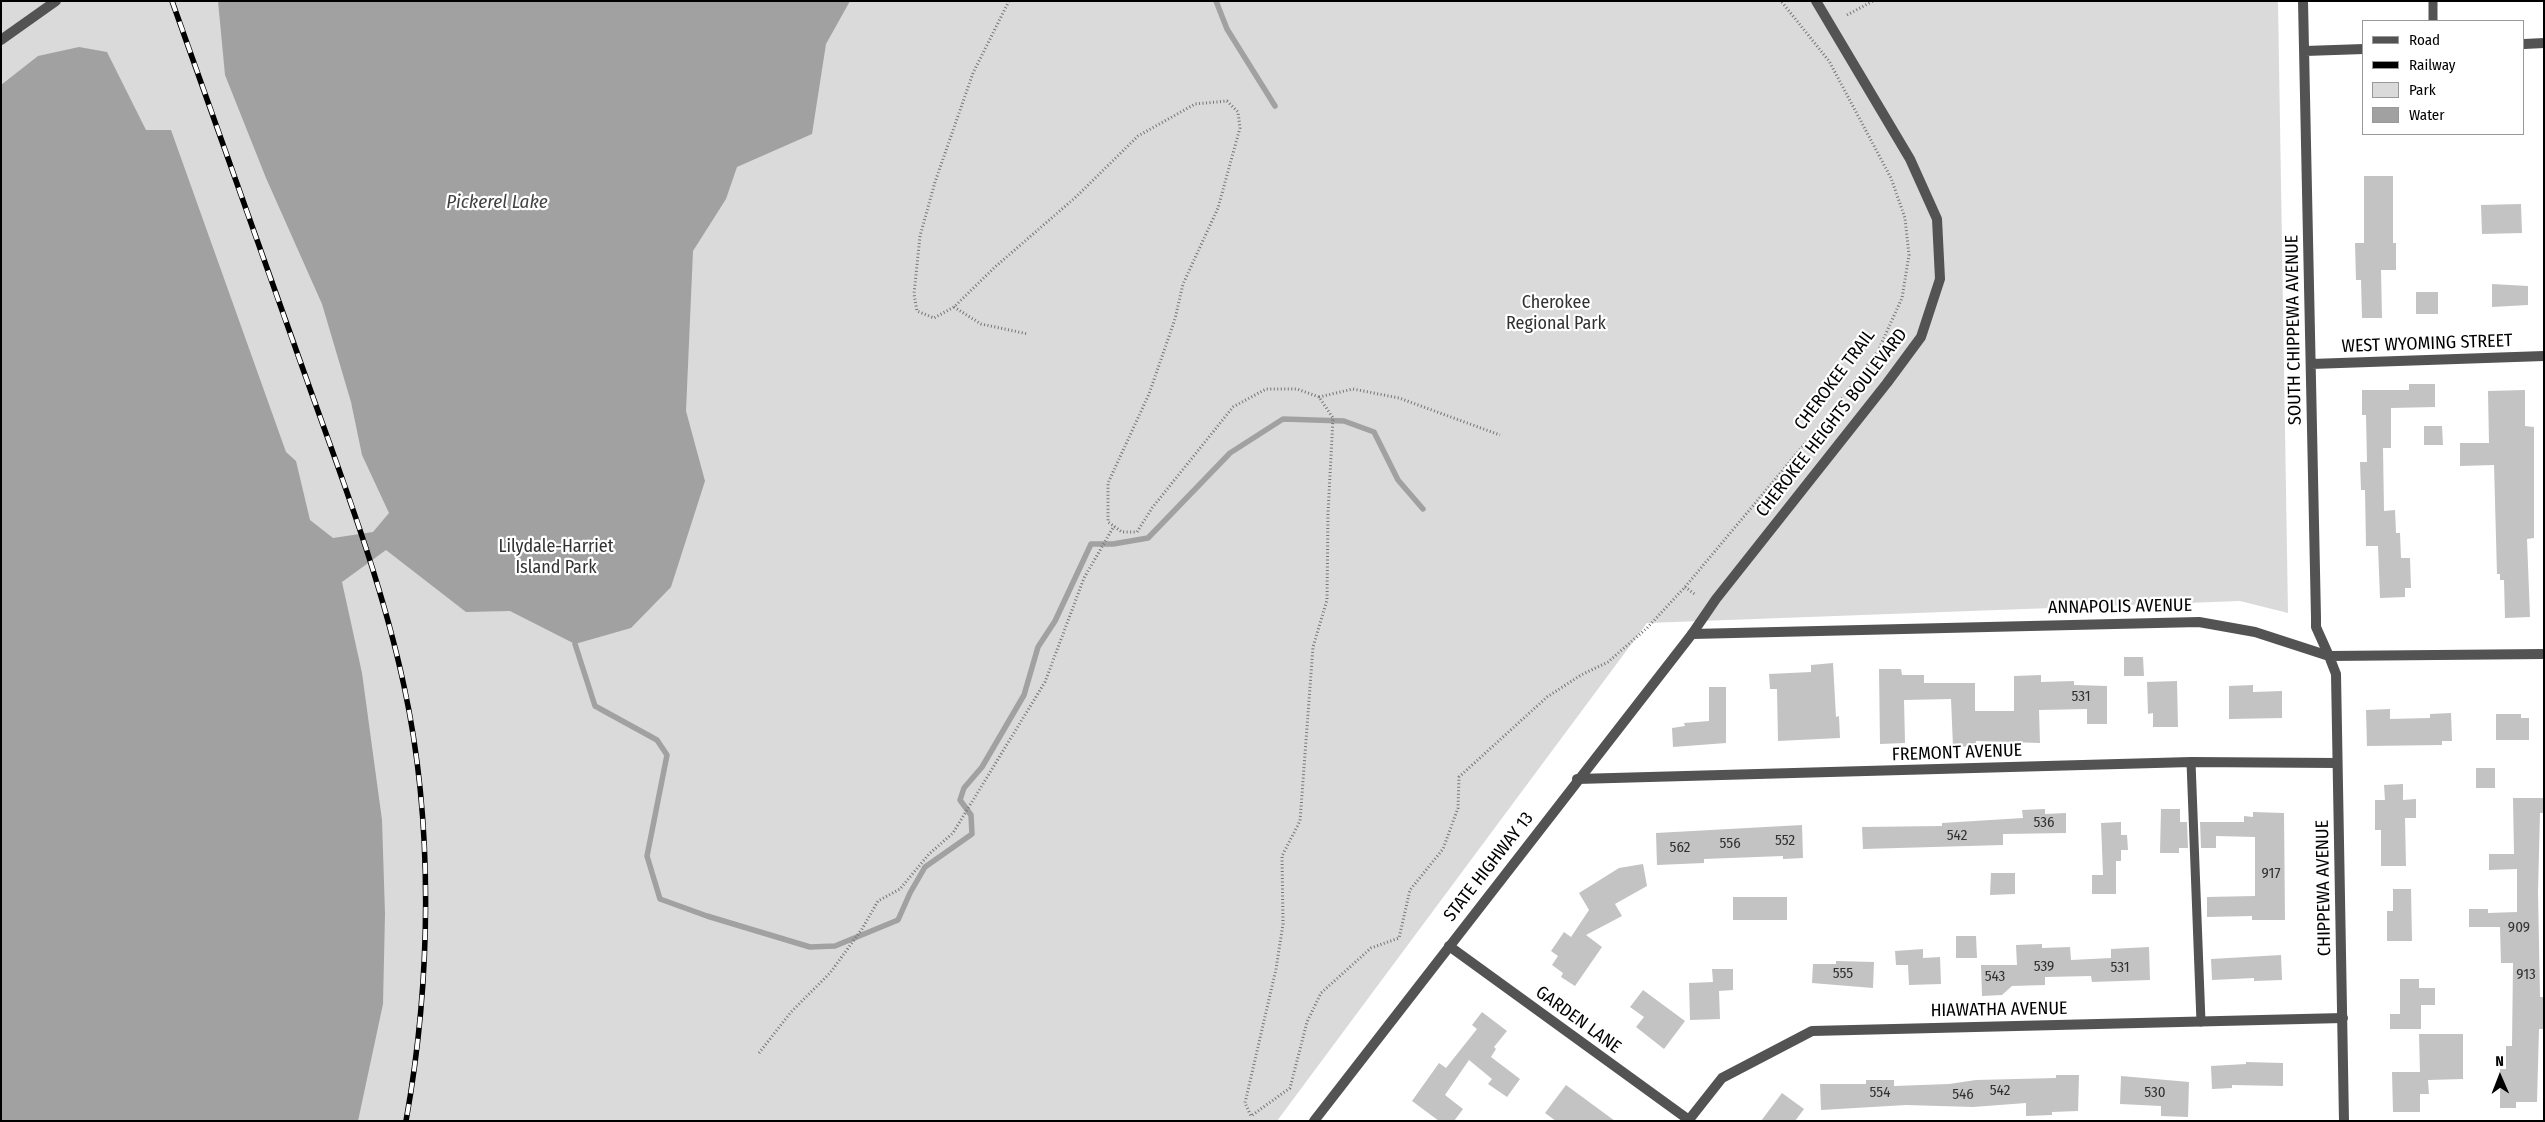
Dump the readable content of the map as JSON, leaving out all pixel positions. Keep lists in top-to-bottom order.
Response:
{
  "streets": {
    "street": [
      "SOUTH CHIPPEWA AVENUE",
      "WEST WYOMING STREET",
      "CHEROKEE HEIGHTS BOULEVARD",
      "ANNAPOLIS AVENUE",
      "FREMONT AVENUE",
      "STATE HIGHWAY 13",
      "CHIPPEWA AVENUE",
      "HIAWATHA AVENUE",
      "GARDEN LANE"
    ],
    "path": ["CHEROKEE TRAIL"]
  },
  "crossings": [
    ["SOUTH CHIPPEWA AVENUE", "WEST WYOMING STREET"],
    ["SOUTH CHIPPEWA AVENUE", "ANNAPOLIS AVENUE"],
    ["SOUTH CHIPPEWA AVENUE", "CHIPPEWA AVENUE"],
    ["CHEROKEE HEIGHTS BOULEVARD", "ANNAPOLIS AVENUE"],
    ["CHEROKEE HEIGHTS BOULEVARD", "STATE HIGHWAY 13"],
    ["ANNAPOLIS AVENUE", "STATE HIGHWAY 13"],
    ["ANNAPOLIS AVENUE", "CHIPPEWA AVENUE"],
    ["FREMONT AVENUE", "STATE HIGHWAY 13"],
    ["FREMONT AVENUE", "CHIPPEWA AVENUE"],
    ["STATE HIGHWAY 13", "GARDEN LANE"],
    ["CHIPPEWA AVENUE", "HIAWATHA AVENUE"],
    ["HIAWATHA AVENUE", "GARDEN LANE"]
  ],
  "water": ["Pickerel Lake"],
  "parks": ["Cherokee Regional Park", "Lilydale-Harriet Island Park"],
  "house_numbers": [
    "531",
    "536",
    "542",
    "552",
    "556",
    "562",
    "917",
    "909",
    "539",
    "531",
    "555",
    "913",
    "543",
    "542",
    "554",
    "530",
    "546"
  ],
  "legend": [
    "Road",
    "Railway",
    "Park",
    "Water"
  ],
  "north": "top"
}
